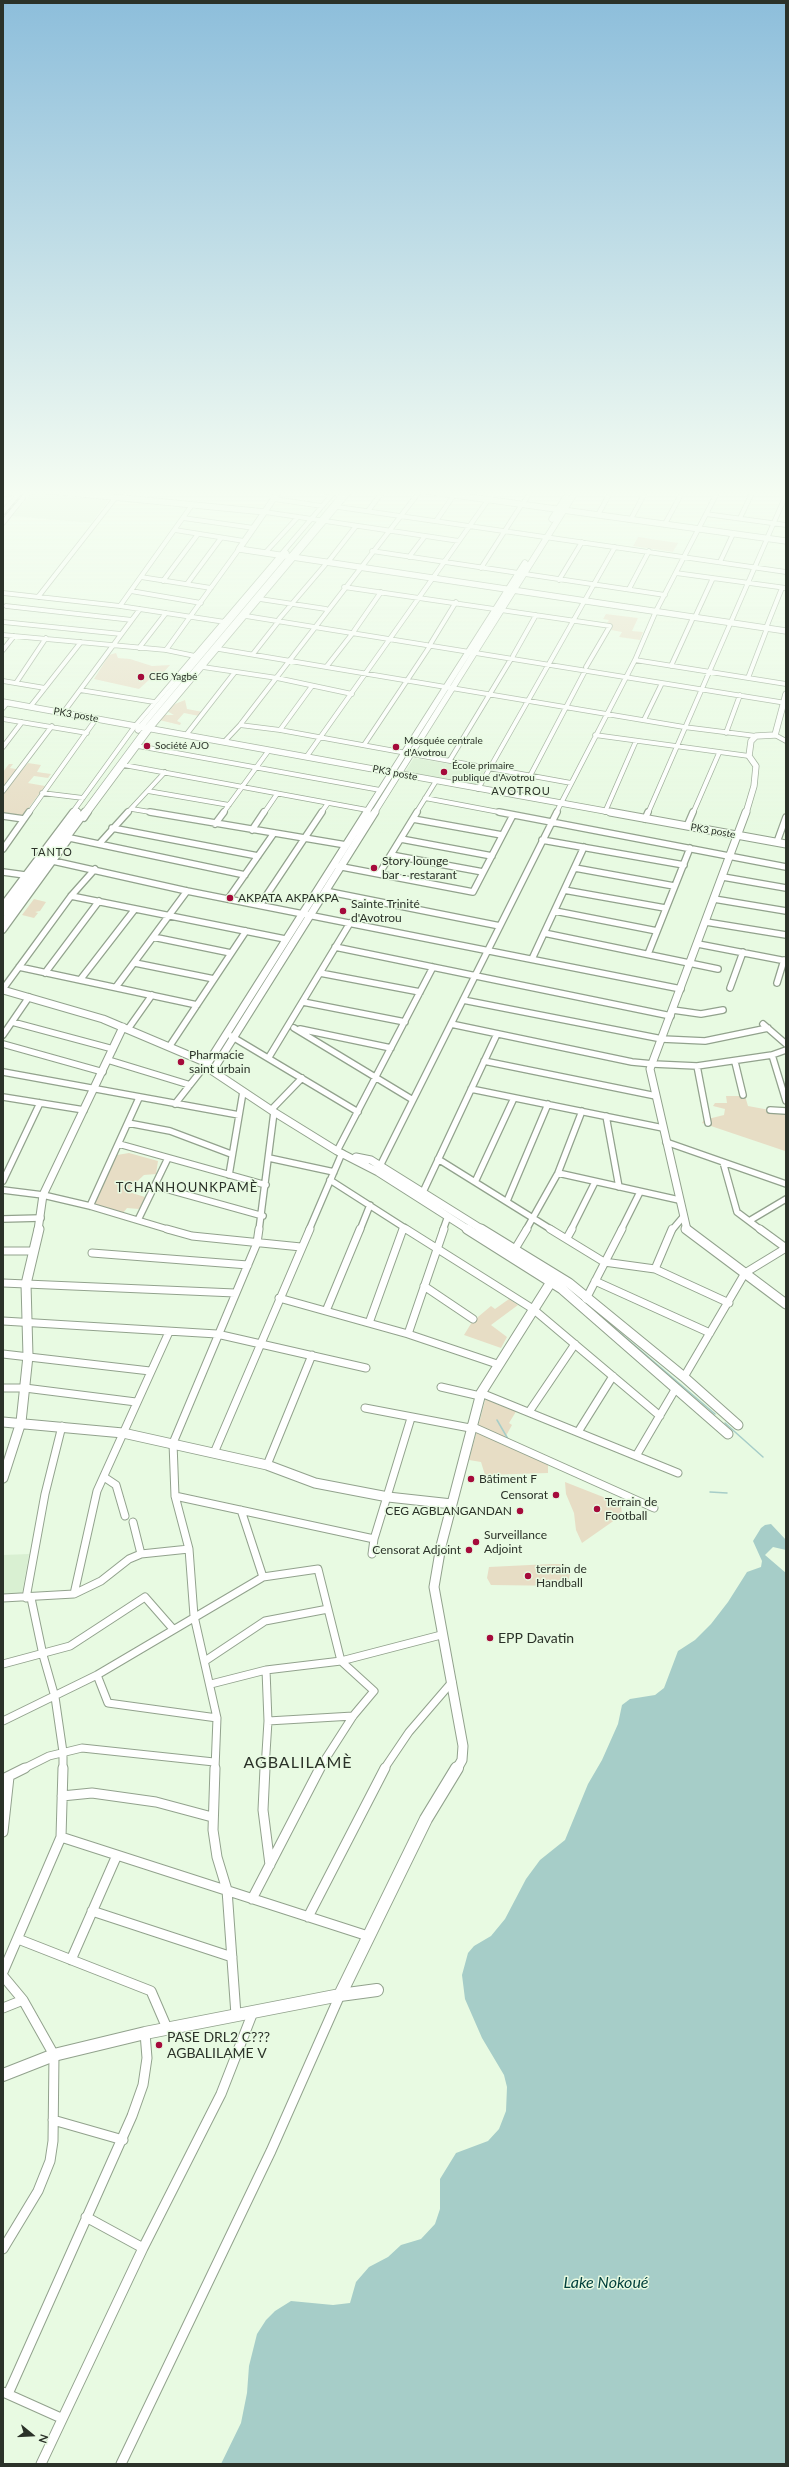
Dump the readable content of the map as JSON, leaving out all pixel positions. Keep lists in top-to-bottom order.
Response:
{
  "streets": {
    "street": ["PK3 poste"]
  },
  "districts": [
    "AVOTROU",
    "TANTO",
    "TCHANHOUNKPAMÈ",
    "AGBALILAMÈ"
  ],
  "water": ["Lake Nokoué"],
  "places": [
    "CEG Yagbé",
    "Société AJO",
    "Mosquée centrale d'Avotrou",
    "École primaire publique d'Avotrou",
    "Story lounge bar - restarant",
    "AKPATA AKPAKPA",
    "Sainte Trinité d'Avotrou",
    "Pharmacie saint urbain",
    "Bâtiment F",
    "Censorat",
    "Terrain de Football",
    "CEG AGBLANGANDAN",
    "Surveillance Adjoint",
    "Censorat Adjoint",
    "terrain de Handball",
    "EPP Davatin",
    "PASE DRL2 C??? AGBALILAME V"
  ],
  "north": "right"
}
